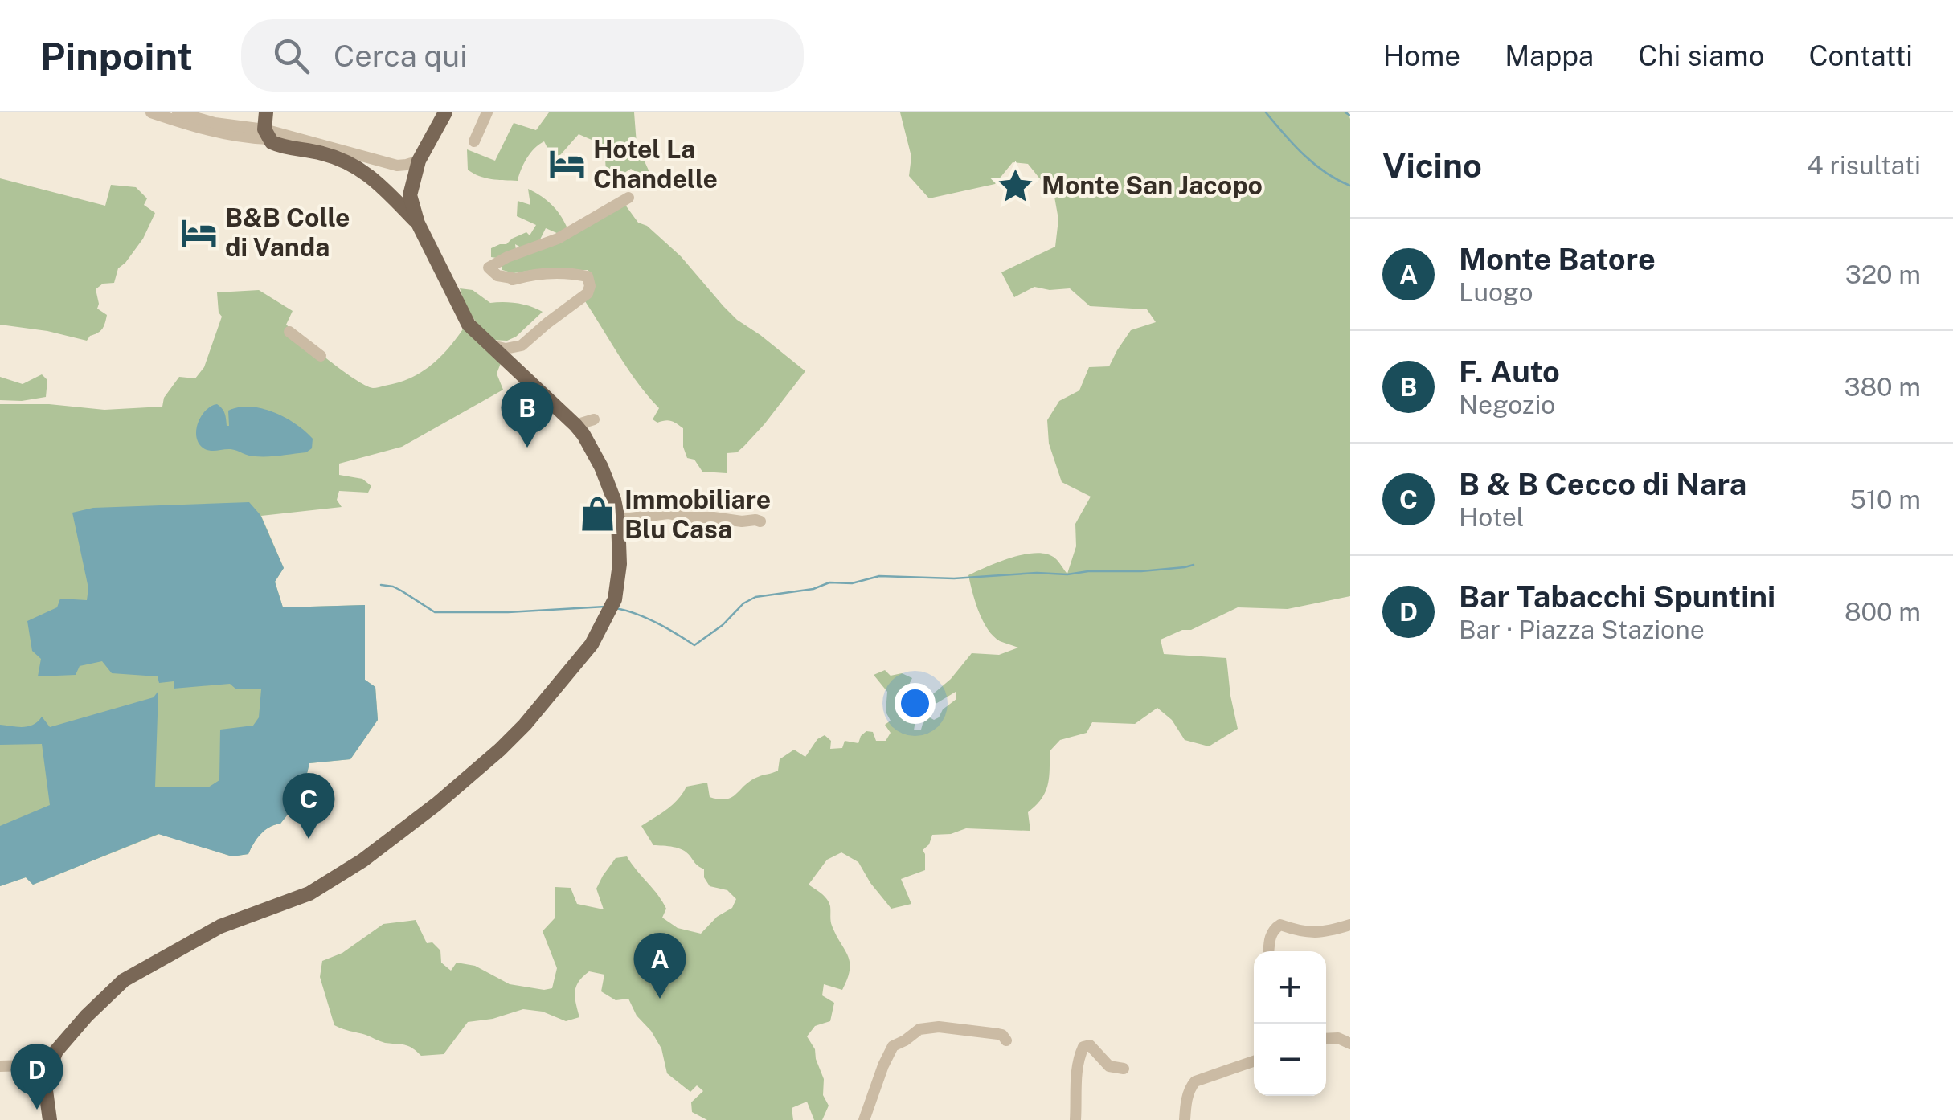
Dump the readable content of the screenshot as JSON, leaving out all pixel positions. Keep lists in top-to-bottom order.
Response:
{
  "places": {
    "hotel": ["Hotel La Chandelle", "B&B Colle di Vanda"],
    "place": ["Monte San Jacopo"],
    "shop": ["Immobiliare Blu Casa"]
  },
  "page": {
    "header": "Pinpoint",
    "search": "Cerca qui",
    "nav": [
      "Home",
      "Mappa",
      "Chi siamo",
      "Contatti"
    ],
    "heading": ["Vicino", "4 risultati"],
    "list": [
      {
        "mark": "A",
        "name": "Monte Batore",
        "note": "Luogo",
        "value": "320 m"
      },
      {
        "mark": "B",
        "name": "F. Auto",
        "note": "Negozio",
        "value": "380 m"
      },
      {
        "mark": "C",
        "name": "B & B Cecco di Nara",
        "note": "Hotel",
        "value": "510 m"
      },
      {
        "mark": "D",
        "name": "Bar Tabacchi Spuntini",
        "note": "Bar · Piazza Stazione",
        "value": "800 m"
      }
    ],
    "pins": [
      "B",
      "C",
      "A",
      "D"
    ],
    "map_buttons": ["+", "−"]
  }
}
